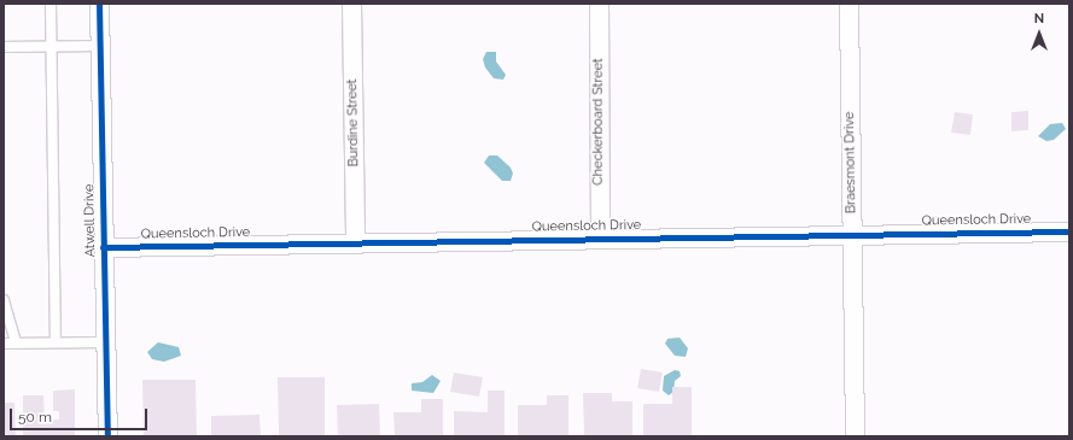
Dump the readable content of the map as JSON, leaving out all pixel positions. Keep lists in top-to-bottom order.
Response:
{
  "streets": {
    "street": [
      "Checkerboard Street",
      "Burdine Street",
      "Braesmont Drive",
      "Atwell Drive",
      "Queensloch Drive"
    ]
  },
  "crossings": [
    ["Checkerboard Street", "Queensloch Drive"],
    ["Burdine Street", "Queensloch Drive"],
    ["Braesmont Drive", "Queensloch Drive"],
    ["Atwell Drive", "Queensloch Drive"]
  ],
  "scale_bar": "50 m",
  "north": "top"
}
